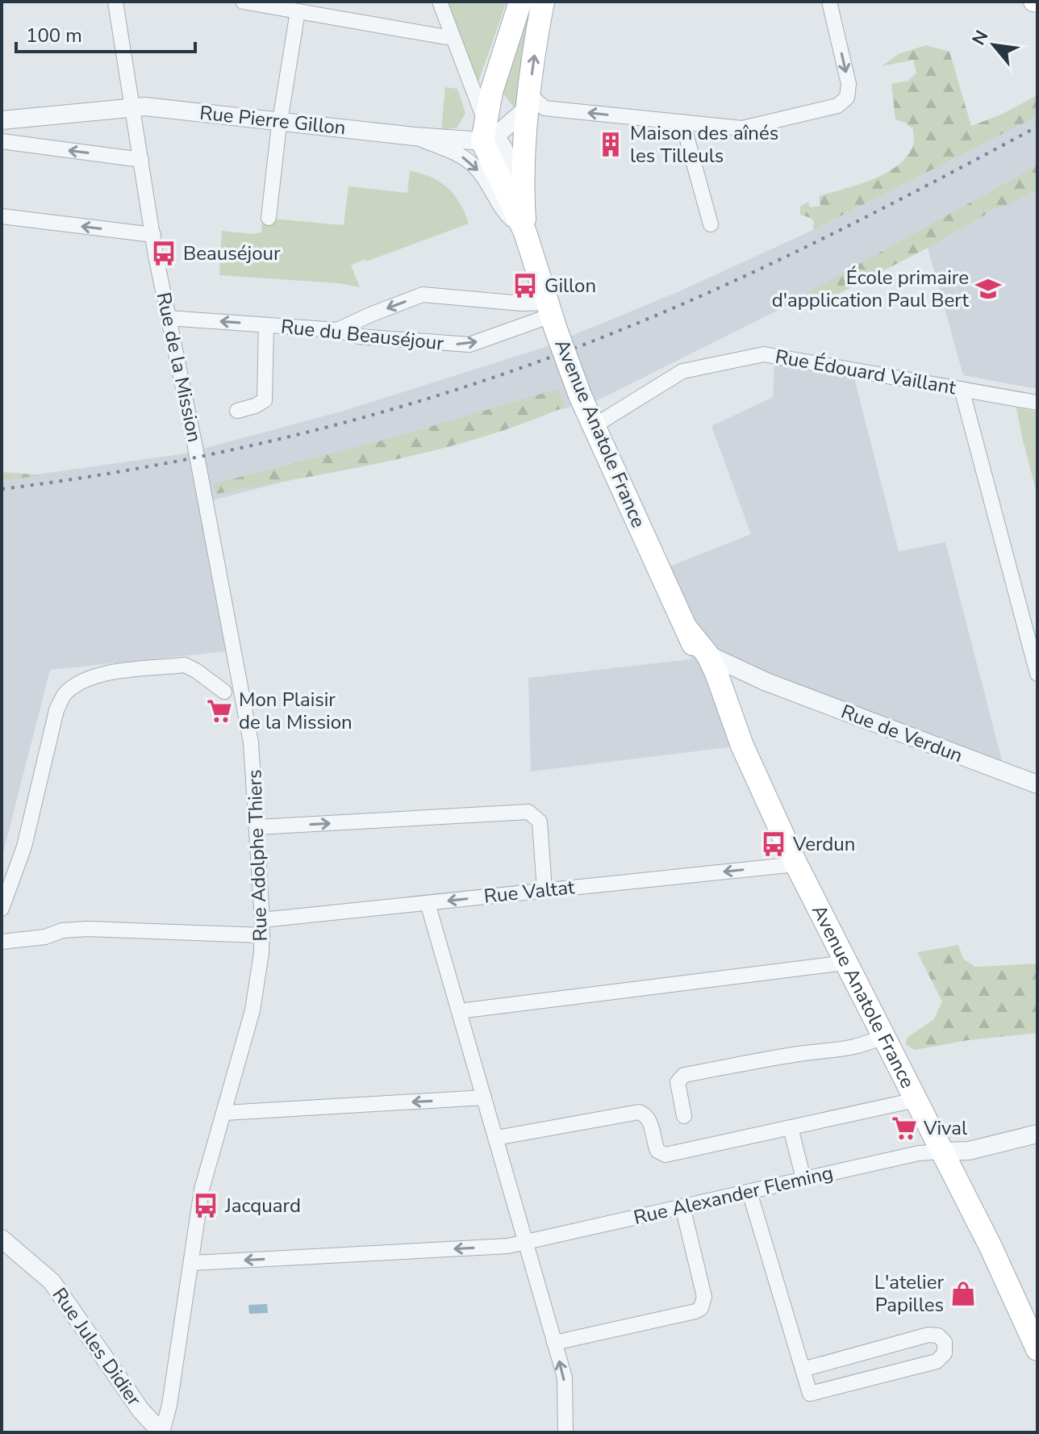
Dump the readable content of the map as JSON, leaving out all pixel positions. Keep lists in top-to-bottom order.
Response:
{
  "streets": {
    "main road": ["Avenue Anatole France"],
    "street": [
      "Rue Pierre Gillon",
      "Rue du Beauséjour",
      "Rue de la Mission",
      "Rue Édouard Vaillant",
      "Rue de Verdun",
      "Rue Adolphe Thiers",
      "Rue Valtat",
      "Rue Alexander Fleming",
      "Rue Jules Didier"
    ]
  },
  "crossings": [
    ["Rue Pierre Gillon", "Rue de la Mission"],
    ["Rue Pierre Gillon", "Avenue Anatole France"],
    ["Rue du Beauséjour", "Rue de la Mission"],
    ["Rue du Beauséjour", "Avenue Anatole France"],
    ["Rue de la Mission", "Rue Adolphe Thiers"],
    ["Rue Édouard Vaillant", "Avenue Anatole France"],
    ["Avenue Anatole France", "Rue de Verdun"],
    ["Avenue Anatole France", "Rue Valtat"],
    ["Avenue Anatole France", "Rue Alexander Fleming"],
    ["Rue Adolphe Thiers", "Rue Valtat"],
    ["Rue Adolphe Thiers", "Rue Alexander Fleming"],
    ["Rue Adolphe Thiers", "Rue Jules Didier"]
  ],
  "one_way": ["Rue Alexander Fleming"],
  "places": {
    "building": ["Maison des aînés les Tilleuls"],
    "bus stop": [
      "Beauséjour",
      "Gillon",
      "Verdun",
      "Jacquard"
    ],
    "school or university": ["École primaire d'application Paul Bert"],
    "supermarket": ["Mon Plaisir de la Mission", "Vival"],
    "shop": ["L'atelier Papilles"]
  },
  "scale_bar": "100 m",
  "north": "top left"
}
